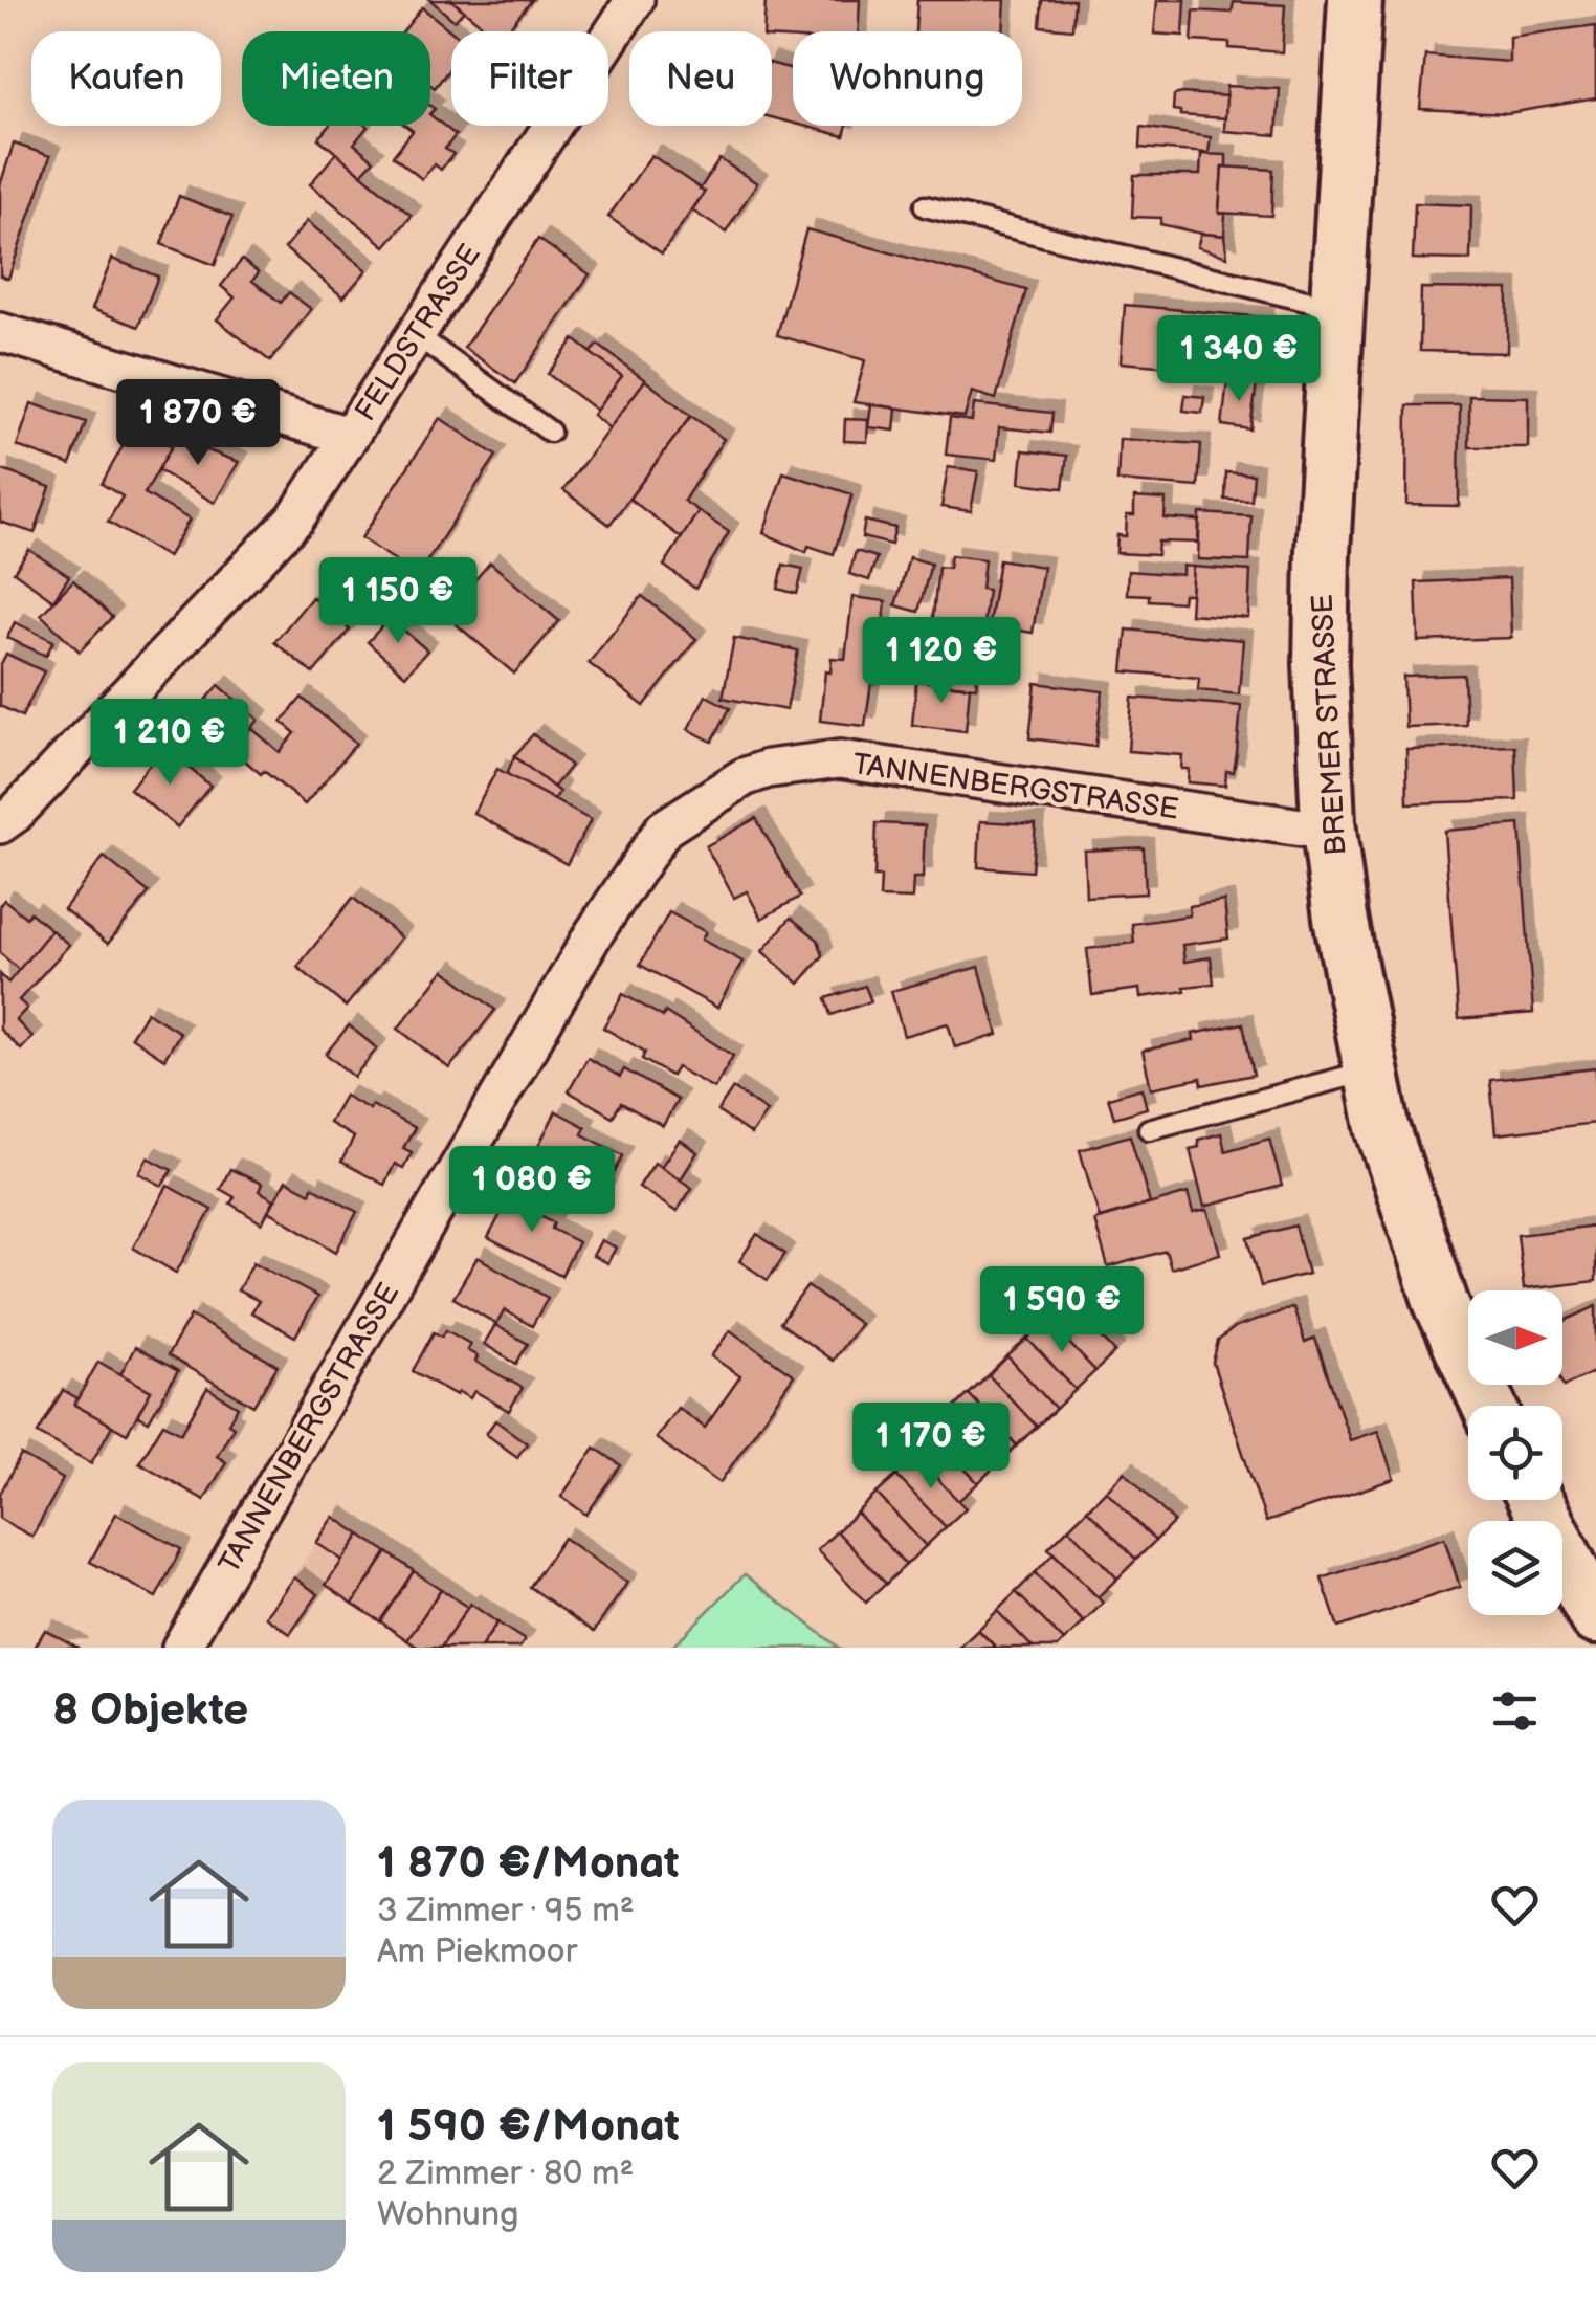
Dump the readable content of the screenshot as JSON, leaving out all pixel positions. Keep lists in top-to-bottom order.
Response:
{
  "streets": {
    "main road": ["BREMER STRASSE"],
    "street": ["FELDSTRASSE", "TANNENBERGSTRASSE"]
  },
  "crossings": [
    ["BREMER STRASSE", "TANNENBERGSTRASSE"]
  ],
  "north": "right",
  "page": {
    "chip": [
      "Kaufen",
      "Mieten",
      "Filter",
      "Neu",
      "Wohnung"
    ],
    "price": [
      "1 340 €",
      "1 870 €",
      "1 150 €",
      "1 120 €",
      "1 210 €",
      "1 080 €",
      "1 590 €",
      "1 170 €"
    ],
    "heading": "8 Objekte",
    "list": [
      {
        "name": "1 870 €/Monat",
        "note": "3 Zimmer · 95 m² · Am Piekmoor"
      },
      {
        "name": "1 590 €/Monat",
        "note": "2 Zimmer · 80 m² · Wohnung"
      }
    ]
  }
}
